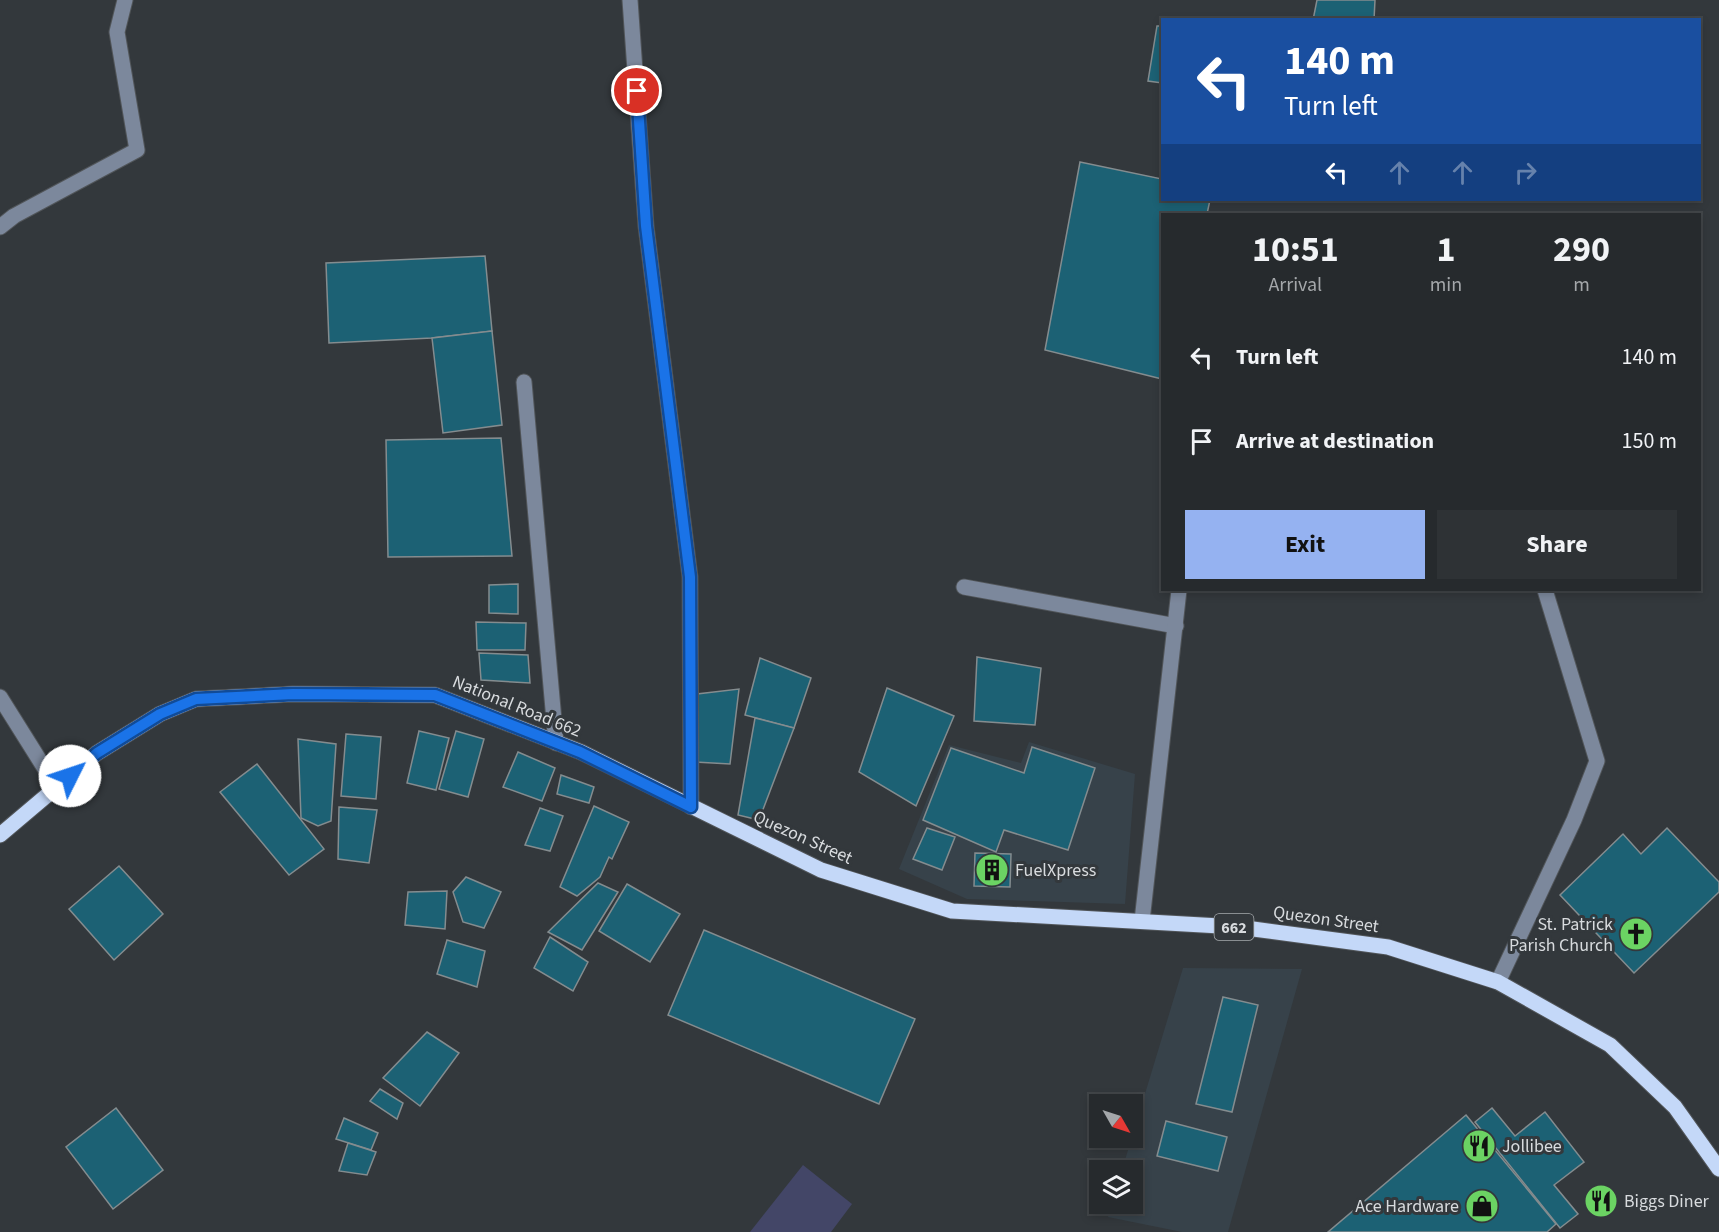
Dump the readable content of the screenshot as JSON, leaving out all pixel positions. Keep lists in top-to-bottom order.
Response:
{
  "streets": {
    "main road": ["National Road 662", "Quezon Street", "662"]
  },
  "crossings": [
    ["National Road 662", "Quezon Street"]
  ],
  "places": {
    "building": ["FuelXpress"],
    "church": ["St. Patrick Parish Church"],
    "restaurant": ["Jollibee", "Biggs Diner"],
    "shop": ["Ace Hardware"]
  },
  "north": "bottom right",
  "page": {
    "turn": ["140 m", "Turn left"],
    "eta": [
      "10:51",
      "Arrival",
      "1",
      "min",
      "290",
      "m"
    ],
    "list": [
      {
        "name": "Turn left",
        "value": "140 m"
      },
      {
        "name": "Arrive at destination",
        "value": "150 m"
      }
    ],
    "buttons": ["Exit", "Share"]
  }
}
